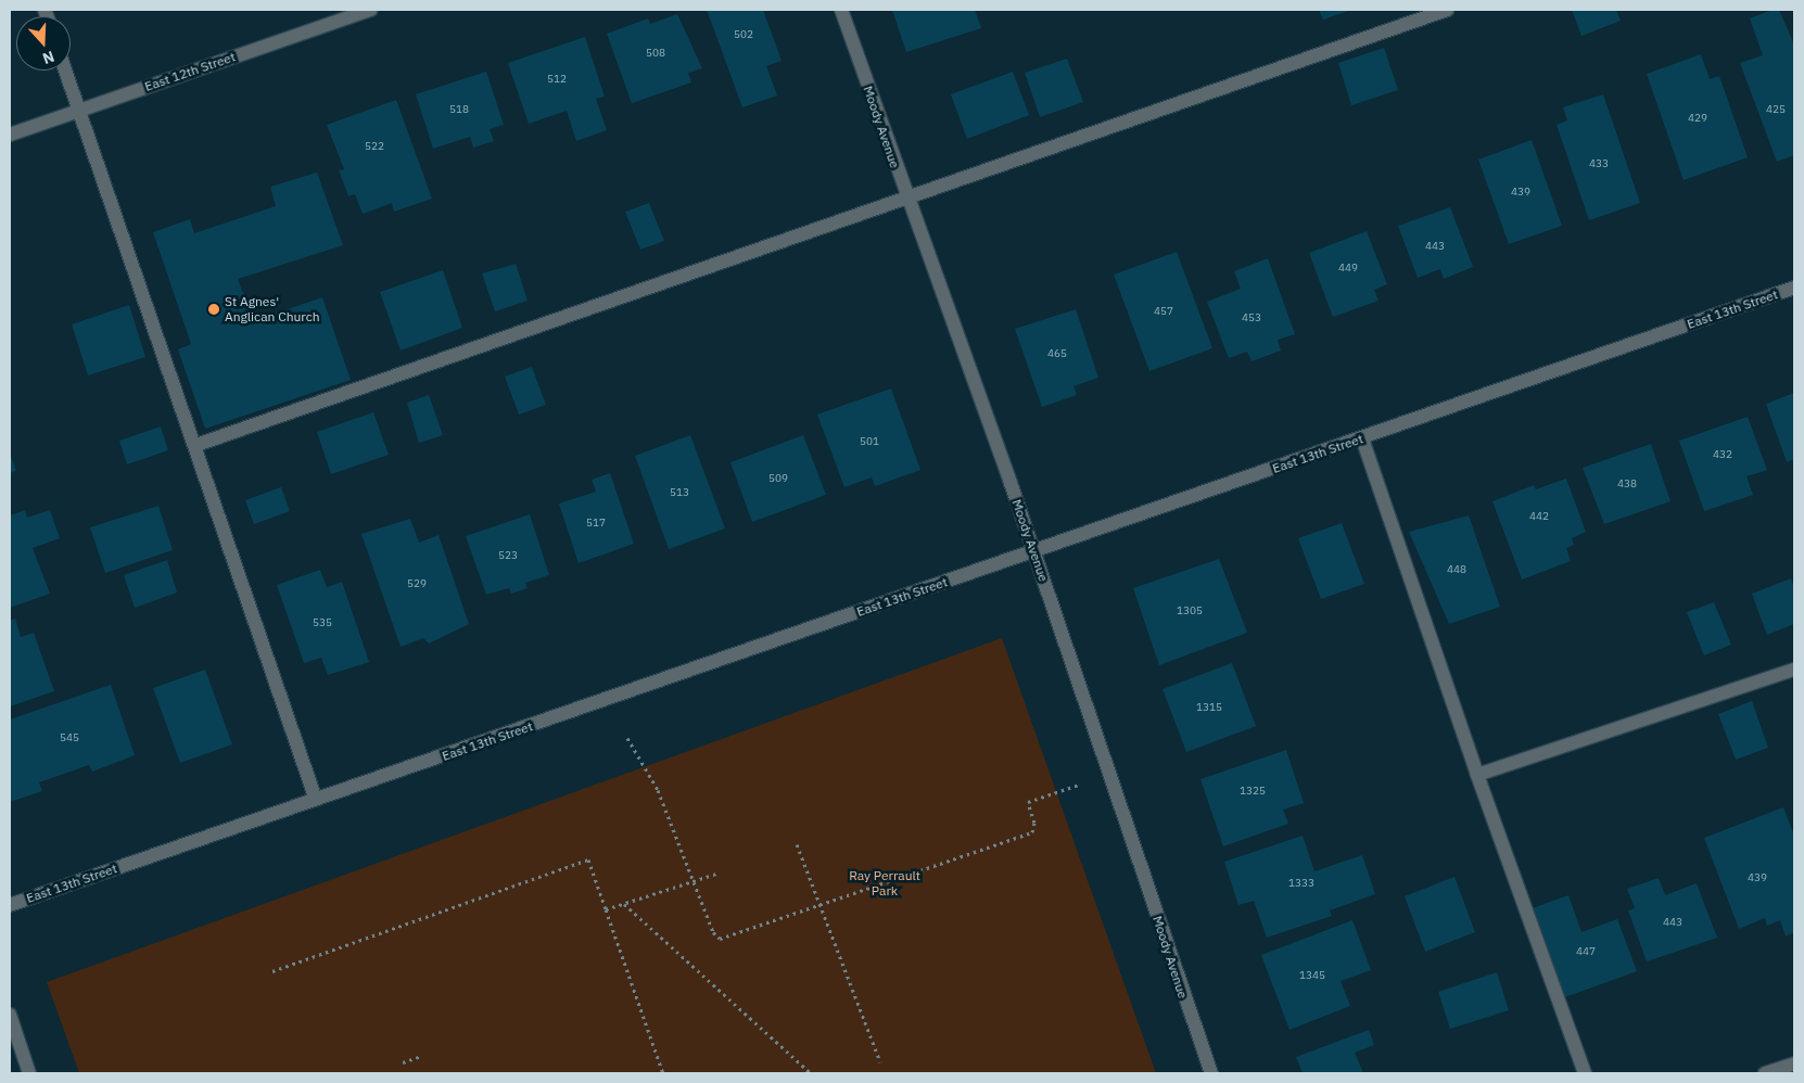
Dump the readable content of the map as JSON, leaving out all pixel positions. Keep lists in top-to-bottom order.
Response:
{
  "streets": {
    "street": ["East 12th Street", "Moody Avenue", "East 13th Street"]
  },
  "crossings": [
    ["Moody Avenue", "East 13th Street"]
  ],
  "parks": ["Ray Perrault Park"],
  "places": ["St Agnes' Anglican Church"],
  "house_numbers": [
    "502",
    "508",
    "512",
    "518",
    "425",
    "429",
    "522",
    "433",
    "439",
    "443",
    "449",
    "457",
    "453",
    "465",
    "501",
    "432",
    "509",
    "438",
    "513",
    "442",
    "517",
    "523",
    "448",
    "529",
    "1305",
    "535",
    "1315",
    "545",
    "1325",
    "439",
    "1333",
    "443",
    "447",
    "1345"
  ],
  "north": "bottom"
}
